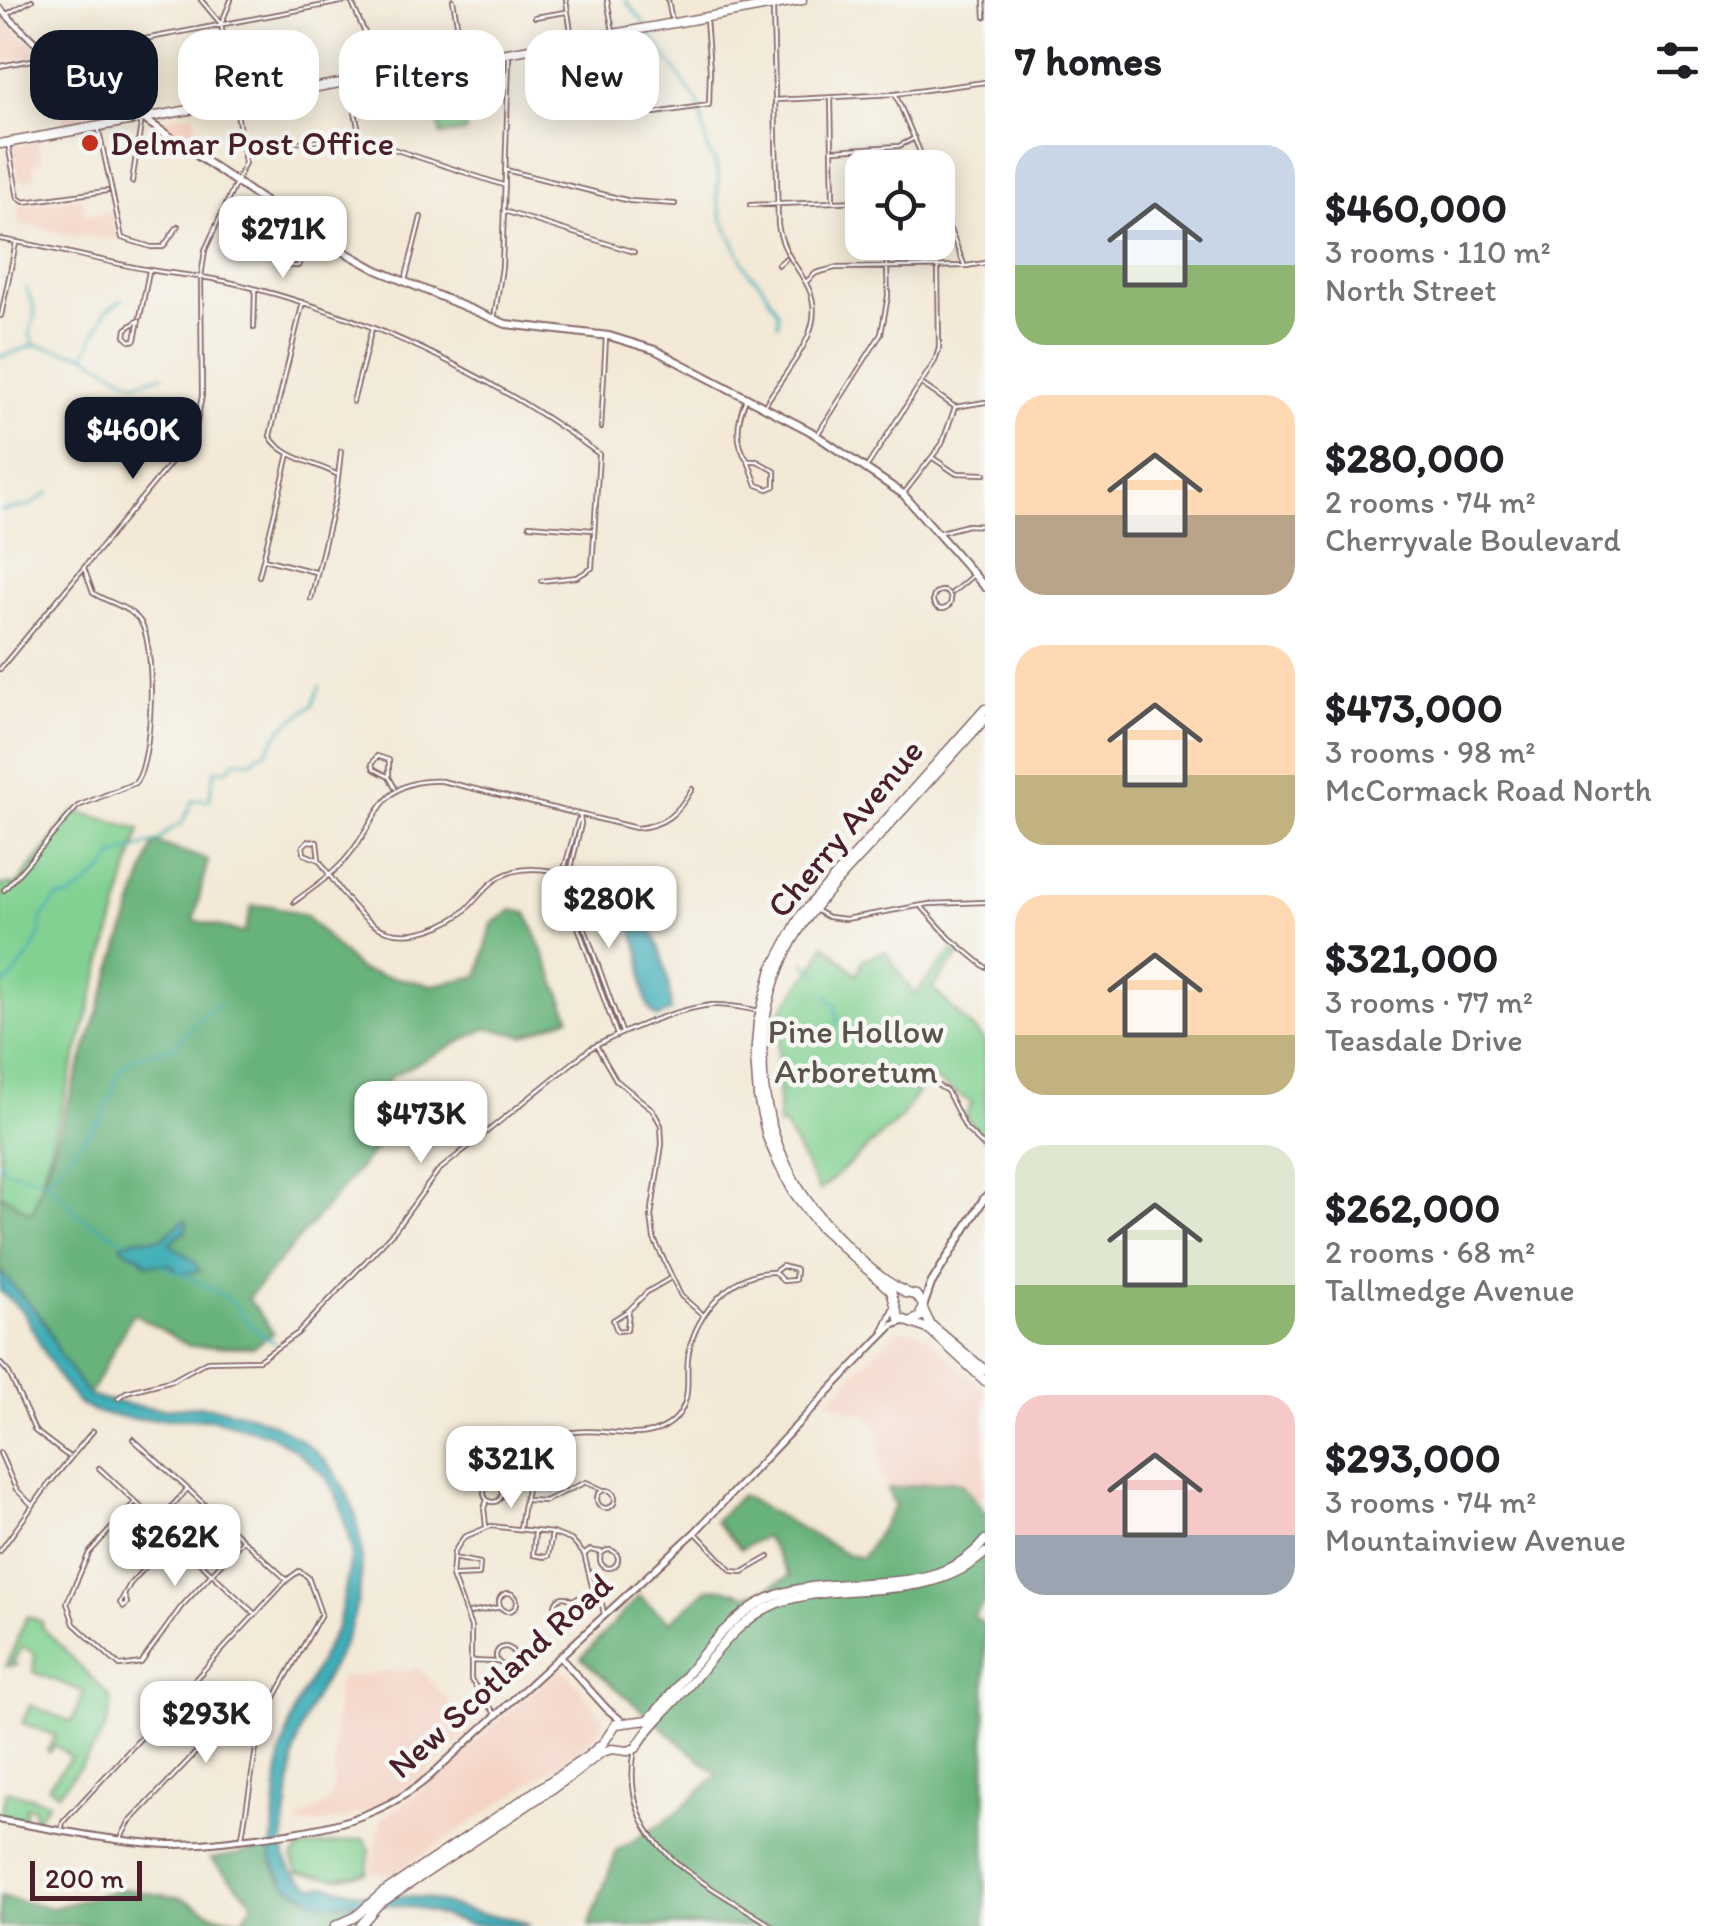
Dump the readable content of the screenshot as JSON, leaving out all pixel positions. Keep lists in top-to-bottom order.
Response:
{
  "streets": {
    "main road": ["Cherry Avenue"],
    "street": ["New Scotland Road"]
  },
  "crossings": [
    ["Cherry Avenue", "New Scotland Road"]
  ],
  "parks": ["Pine Hollow Arboretum"],
  "places": ["Delmar Post Office"],
  "scale_bar": "200 m",
  "page": {
    "heading": "7 homes",
    "chip": [
      "Buy",
      "Rent",
      "Filters",
      "New"
    ],
    "list": [
      {
        "name": "$460,000",
        "note": "3 rooms · 110 m² · North Street"
      },
      {
        "name": "$280,000",
        "note": "2 rooms · 74 m² · Cherryvale Boulevard"
      },
      {
        "name": "$473,000",
        "note": "3 rooms · 98 m² · McCormack Road North"
      },
      {
        "name": "$321,000",
        "note": "3 rooms · 77 m² · Teasdale Drive"
      },
      {
        "name": "$262,000",
        "note": "2 rooms · 68 m² · Tallmedge Avenue"
      },
      {
        "name": "$293,000",
        "note": "3 rooms · 74 m² · Mountainview Avenue"
      }
    ],
    "price": [
      "$271K",
      "$460K",
      "$280K",
      "$473K",
      "$321K",
      "$262K",
      "$293K"
    ],
    "scale": "200 m"
  }
}
